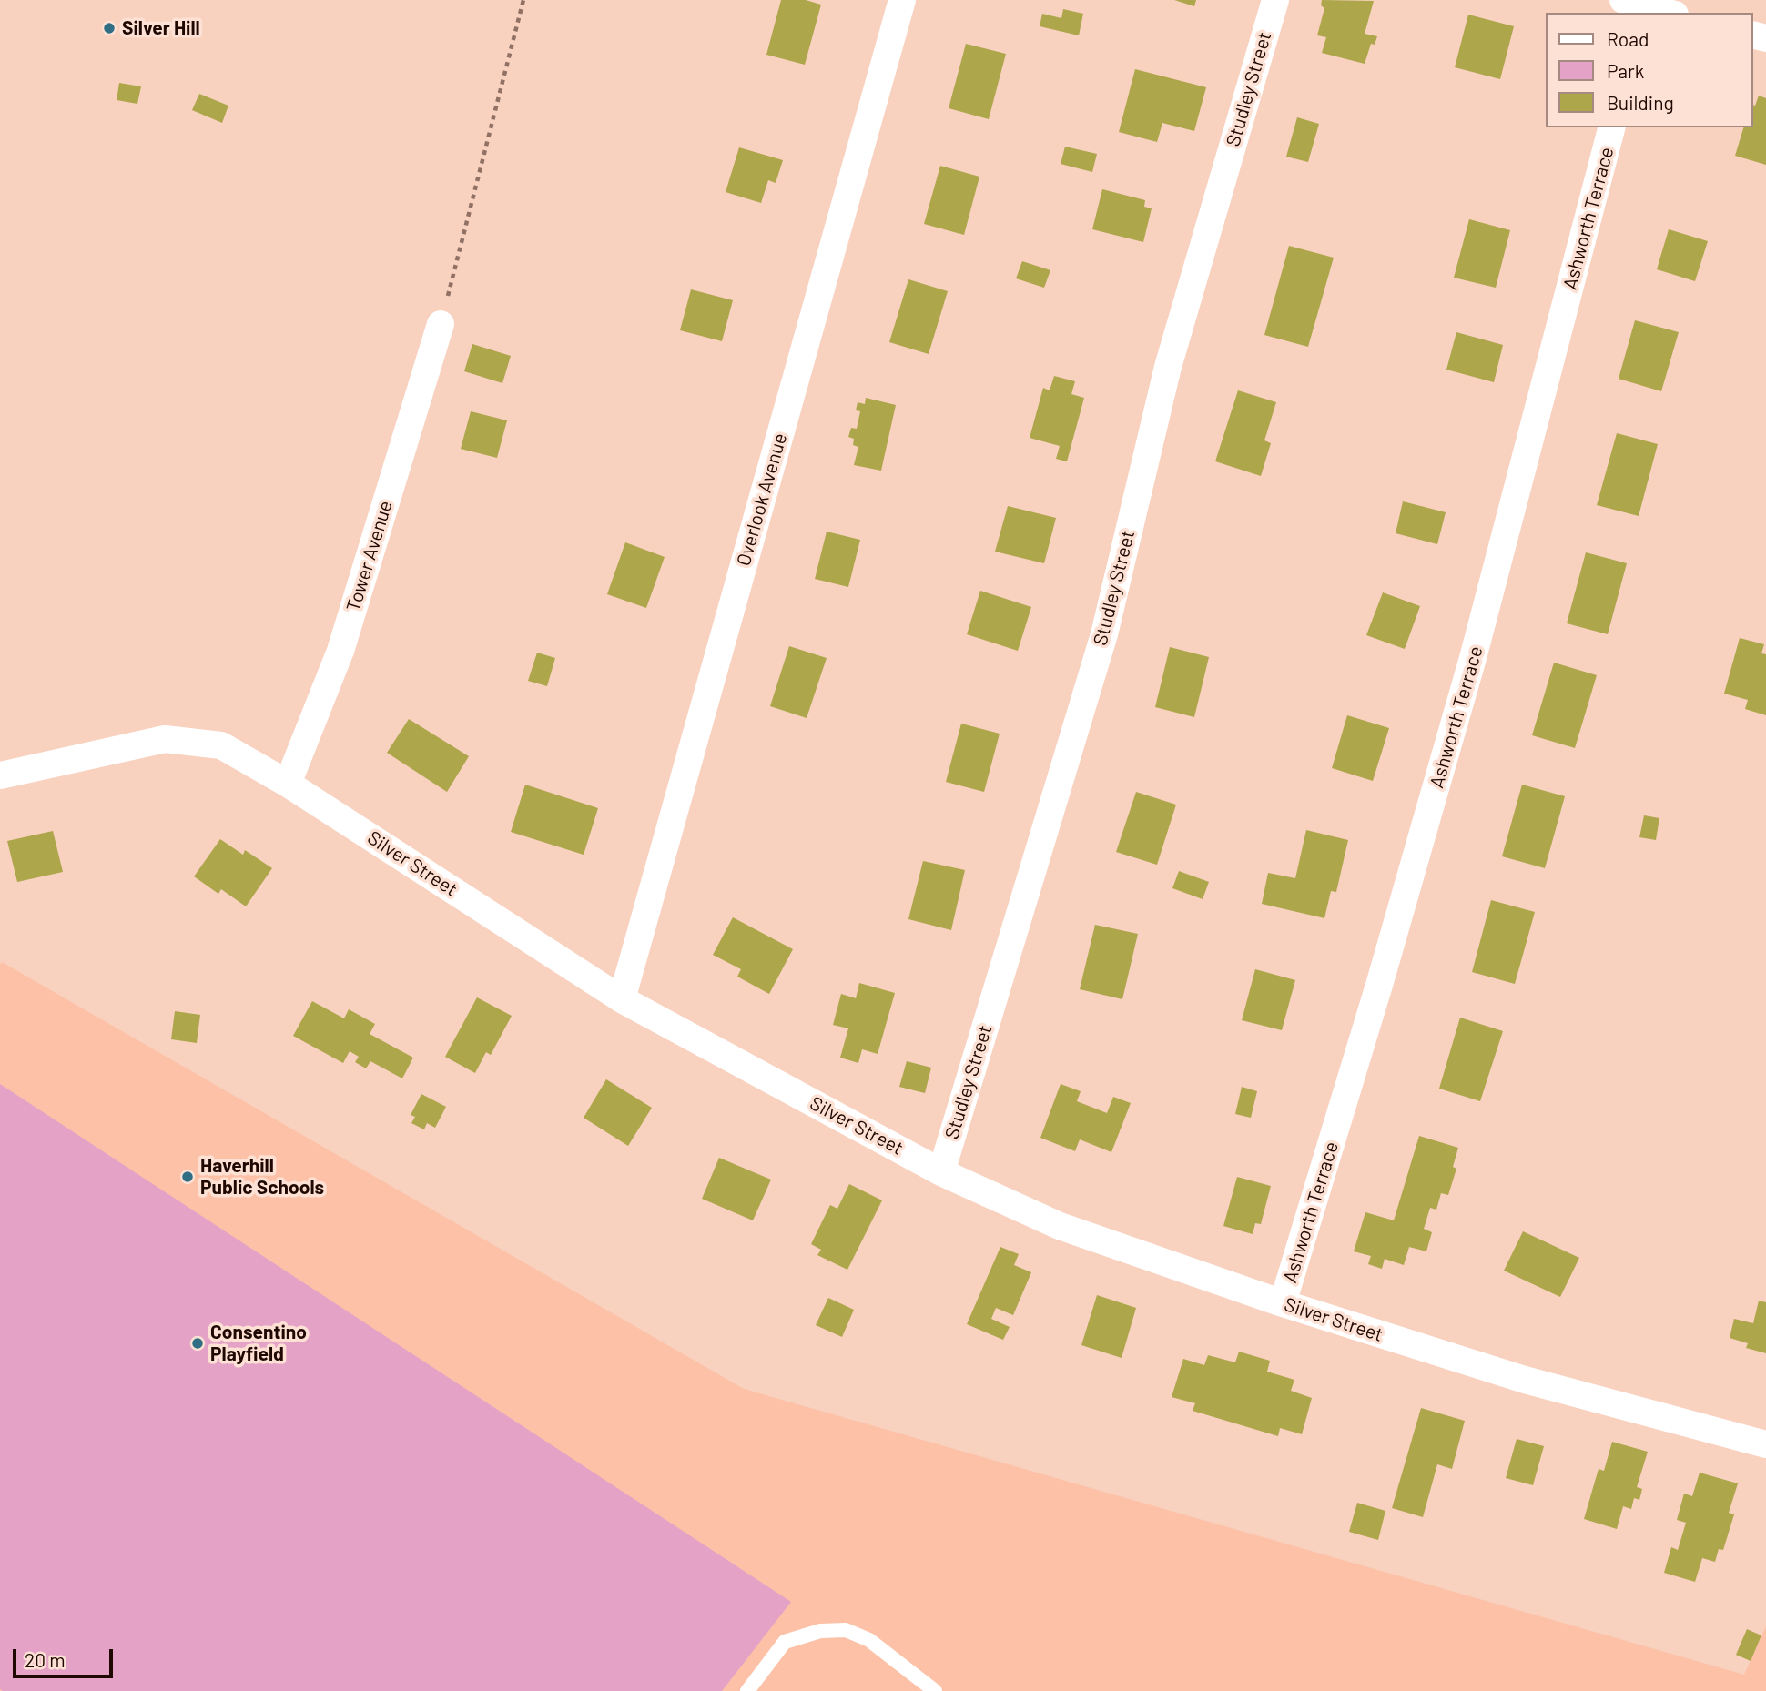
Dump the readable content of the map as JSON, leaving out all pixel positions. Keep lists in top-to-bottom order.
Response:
{
  "streets": {
    "street": [
      "Studley Street",
      "Ashworth Terrace",
      "Overlook Avenue",
      "Tower Avenue",
      "Silver Street"
    ]
  },
  "crossings": [
    ["Studley Street", "Silver Street"],
    ["Ashworth Terrace", "Silver Street"],
    ["Overlook Avenue", "Silver Street"],
    ["Tower Avenue", "Silver Street"]
  ],
  "places": ["Silver Hill", "Haverhill Public Schools", "Consentino Playfield"],
  "legend": ["Road", "Park", "Building"],
  "scale_bar": "20 m"
}
